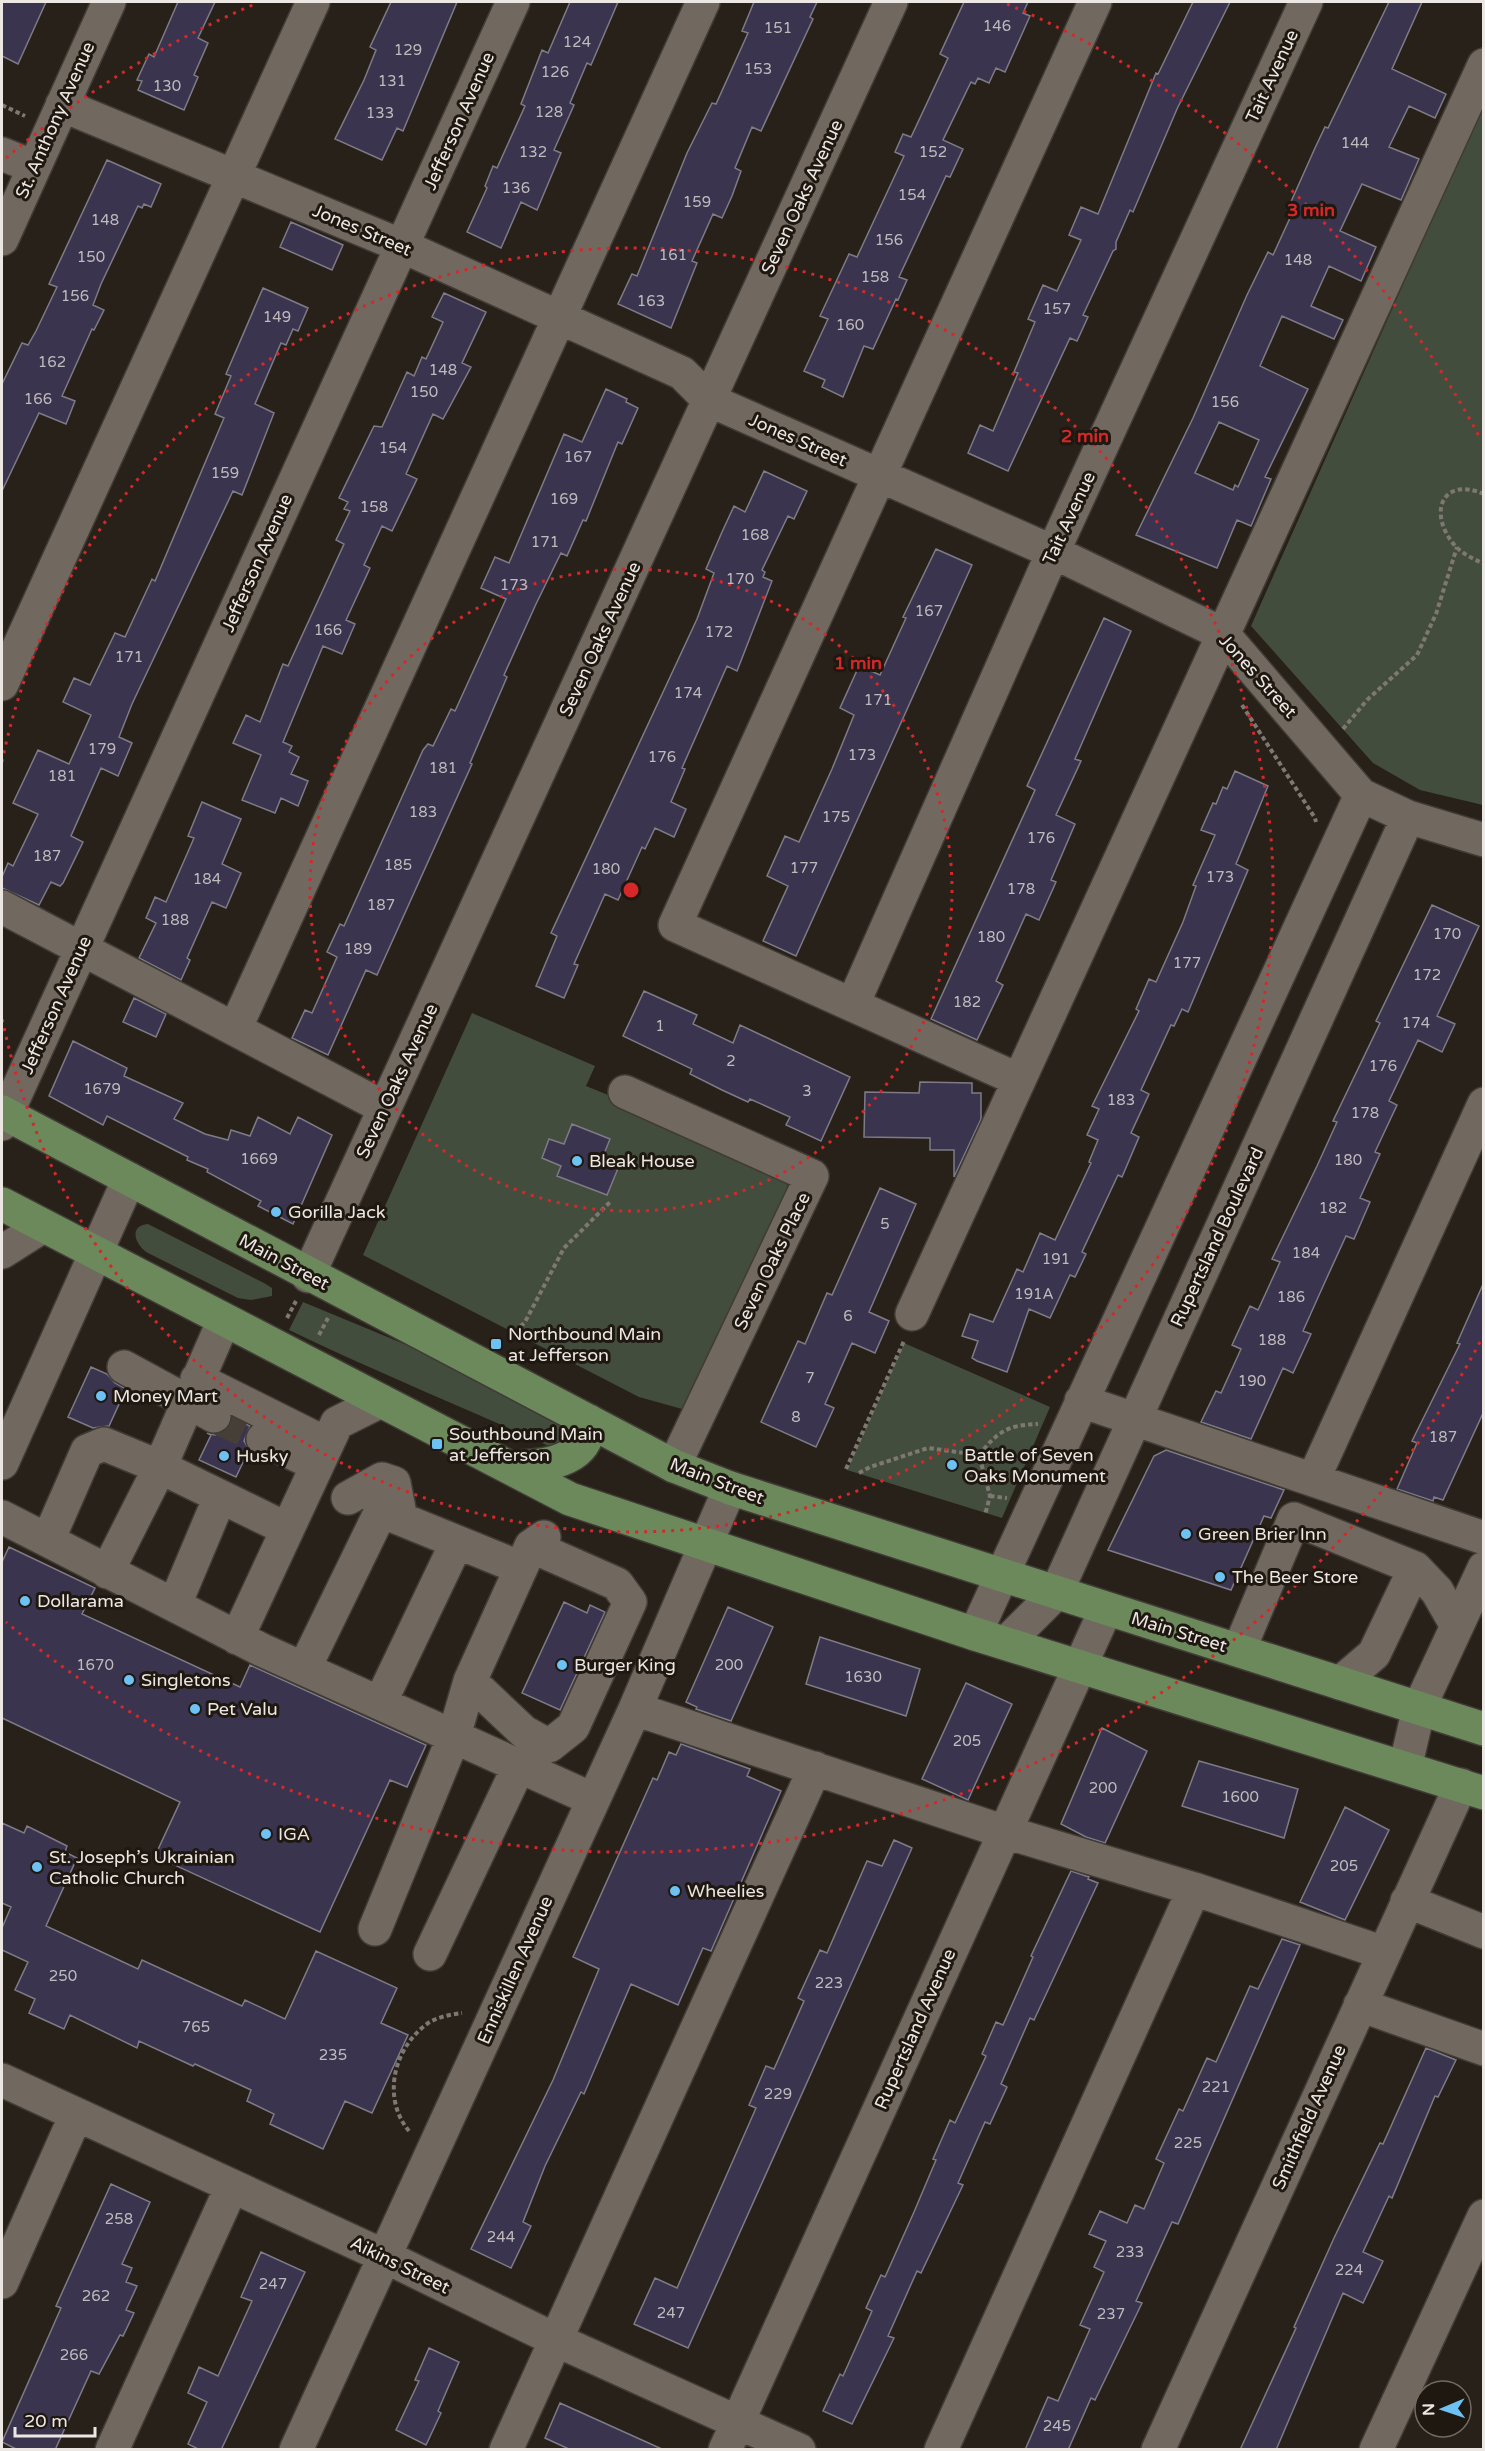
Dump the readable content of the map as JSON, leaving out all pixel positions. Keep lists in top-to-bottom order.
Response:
{
  "streets": {
    "main road": ["Main Street"],
    "street": [
      "Tait Avenue",
      "St. Anthony Avenue",
      "Jefferson Avenue",
      "Seven Oaks Avenue",
      "Jones Street",
      "Rupertsland Boulevard",
      "Seven Oaks Place",
      "Enniskillen Avenue",
      "Rupertsland Avenue",
      "Smithfield Avenue",
      "Aikins Street"
    ]
  },
  "crossings": [
    ["Tait Avenue", "Jones Street"],
    ["St. Anthony Avenue", "Jones Street"],
    ["Jefferson Avenue", "Jones Street"],
    ["Jefferson Avenue", "Main Street"],
    ["Seven Oaks Avenue", "Jones Street"],
    ["Seven Oaks Avenue", "Main Street"],
    ["Jones Street", "Rupertsland Boulevard"],
    ["Rupertsland Boulevard", "Main Street"],
    ["Seven Oaks Place", "Main Street"],
    ["Main Street", "Enniskillen Avenue"],
    ["Main Street", "Rupertsland Avenue"],
    ["Enniskillen Avenue", "Aikins Street"],
    ["Rupertsland Avenue", "Aikins Street"]
  ],
  "places": {
    "other": [
      "Bleak House",
      "Gorilla Jack",
      "Money Mart",
      "Husky",
      "Battle of Seven Oaks Monument",
      "Green Brier Inn",
      "The Beer Store",
      "Dollarama",
      "Burger King",
      "Singletons",
      "Pet Valu",
      "IGA",
      "St. Joseph’s Ukrainian Catholic Church",
      "Wheelies"
    ],
    "transit": ["Northbound Main at Jefferson", "Southbound Main at Jefferson"]
  },
  "house_numbers": [
    "146",
    "151",
    "124",
    "129",
    "153",
    "126",
    "131",
    "130",
    "128",
    "133",
    "144",
    "132",
    "152",
    "136",
    "154",
    "159",
    "148",
    "156",
    "161",
    "150",
    "148",
    "158",
    "156",
    "163",
    "157",
    "149",
    "160",
    "162",
    "148",
    "150",
    "166",
    "156",
    "154",
    "167",
    "159",
    "169",
    "158",
    "168",
    "171",
    "170",
    "173",
    "167",
    "166",
    "172",
    "171",
    "174",
    "171",
    "179",
    "173",
    "176",
    "181",
    "181",
    "183",
    "175",
    "176",
    "187",
    "185",
    "177",
    "180",
    "173",
    "184",
    "178",
    "187",
    "188",
    "170",
    "180",
    "189",
    "177",
    "172",
    "182",
    "174",
    "1",
    "2",
    "176",
    "1679",
    "3",
    "183",
    "178",
    "1669",
    "180",
    "182",
    "5",
    "184",
    "191",
    "191A",
    "186",
    "6",
    "188",
    "7",
    "190",
    "8",
    "187",
    "1670",
    "200",
    "1630",
    "205",
    "200",
    "1600",
    "205",
    "250",
    "223",
    "765",
    "235",
    "221",
    "229",
    "225",
    "258",
    "244",
    "233",
    "224",
    "247",
    "262",
    "247",
    "237",
    "266",
    "245"
  ],
  "scale_bar": "20 m",
  "north": "left",
  "rings": ["3 min", "2 min", "1 min"]
}
